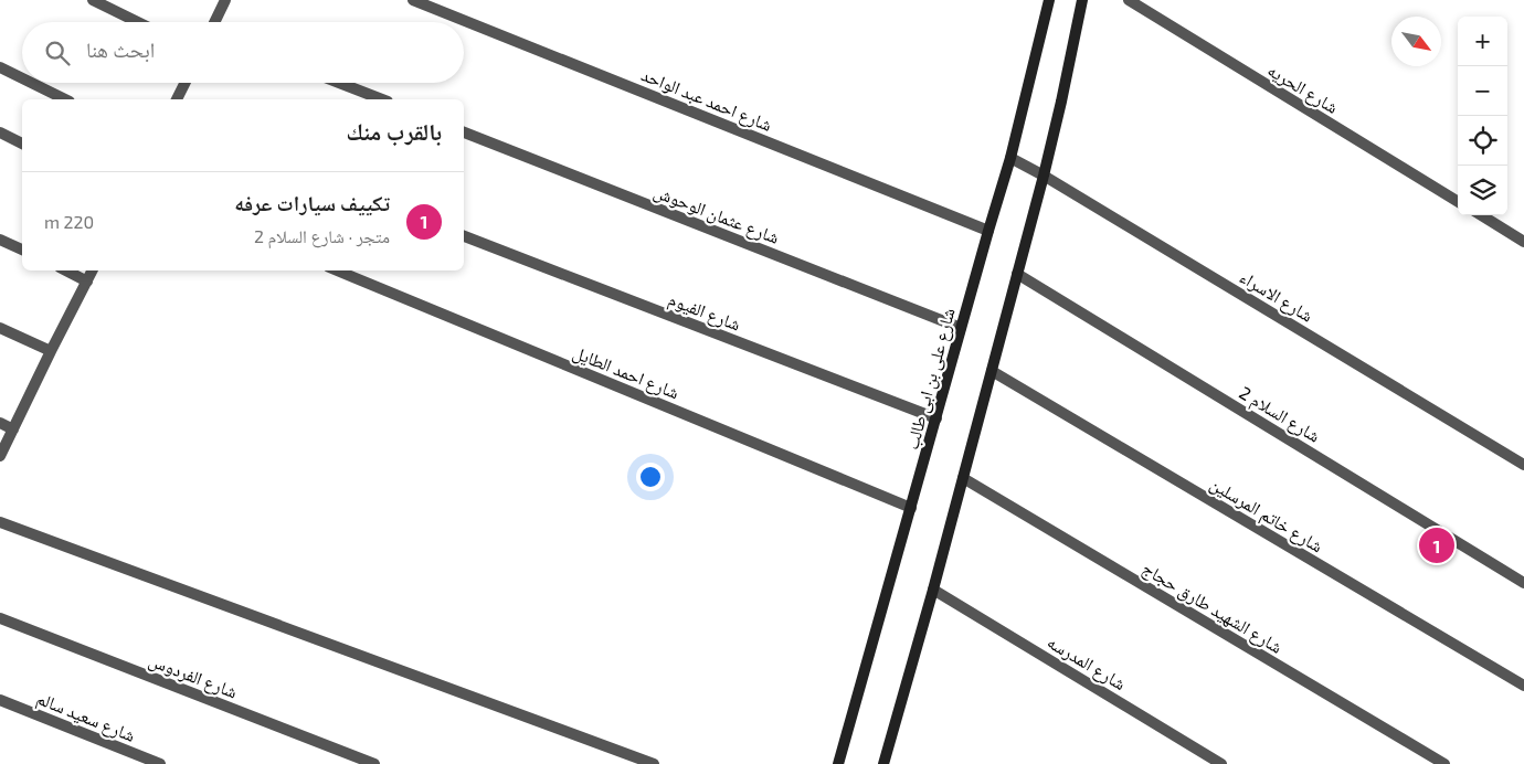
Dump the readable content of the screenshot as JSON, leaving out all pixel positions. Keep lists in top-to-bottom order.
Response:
{
  "streets": {
    "street": [
      "شارع الحريه",
      "شارع احمد عبد الواحد",
      "شارع عثمان الوحوش",
      "شارع الاسراء",
      "شارع الفيوم",
      "شارع احمد الطايل",
      "شارع على بن ابى طالب",
      "شارع السلام 2",
      "شارع خاتم المرسلين",
      "شارع الشهيد طارق حجاج",
      "شارع المدرسه",
      "شارع الفردوس",
      "شارع سعيد سالم"
    ]
  },
  "crossings": [
    ["شارع احمد عبد الواحد", "شارع على بن ابى طالب"],
    ["شارع عثمان الوحوش", "شارع على بن ابى طالب"],
    ["شارع الاسراء", "شارع على بن ابى طالب"],
    ["شارع الفيوم", "شارع على بن ابى طالب"],
    ["شارع احمد الطايل", "شارع على بن ابى طالب"]
  ],
  "north": "bottom right",
  "page": {
    "map_buttons": ["+", "−"],
    "search": "ابحث هنا",
    "heading": "بالقرب منك",
    "list": [
      {
        "mark": "1",
        "name": "تكييف سيارات عرفه",
        "note": "متجر · شارع السلام 2",
        "value": "220 m"
      }
    ],
    "pins": "1"
  }
}
